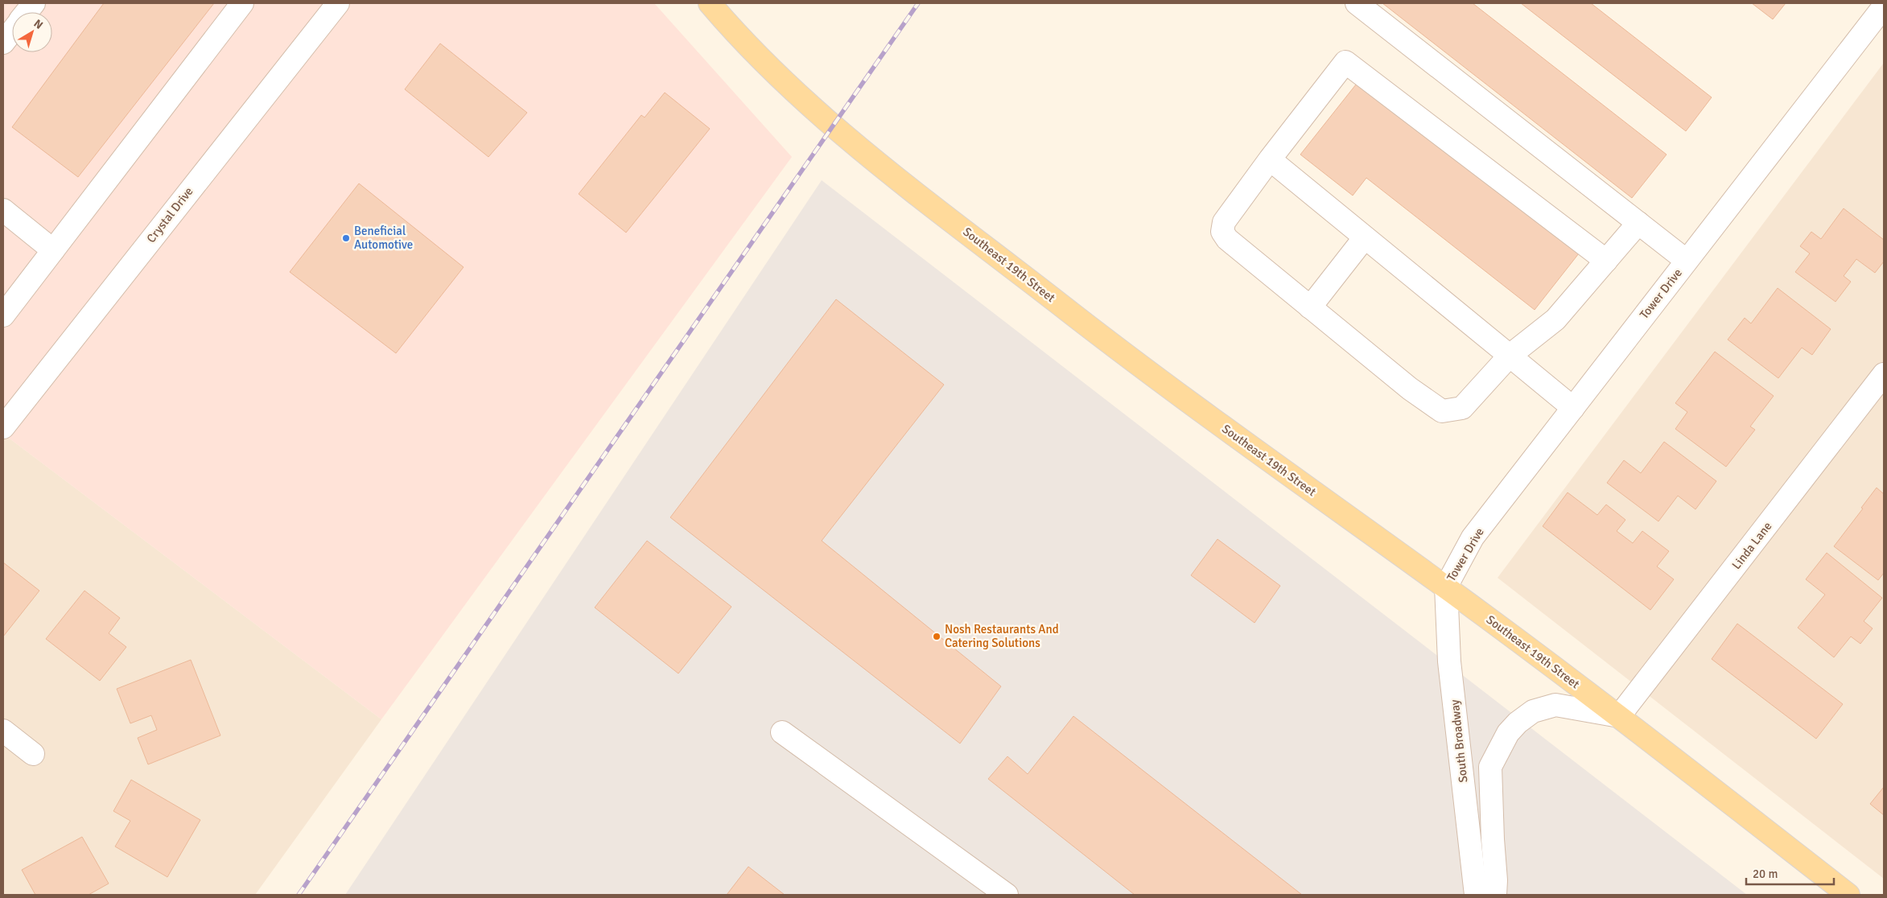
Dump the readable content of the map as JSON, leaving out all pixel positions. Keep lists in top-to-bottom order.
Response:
{
  "streets": {
    "main road": ["Southeast 19th Street"],
    "street": [
      "Crystal Drive",
      "Tower Drive",
      "Linda Lane",
      "South Broadway"
    ]
  },
  "crossings": [
    ["Southeast 19th Street", "Tower Drive"],
    ["Southeast 19th Street", "Linda Lane"],
    ["Southeast 19th Street", "South Broadway"],
    ["Tower Drive", "South Broadway"]
  ],
  "places": ["Beneficial Automotive", "Nosh Restaurants And Catering Solutions"],
  "scale_bar": "20 m",
  "north": "top right"
}
